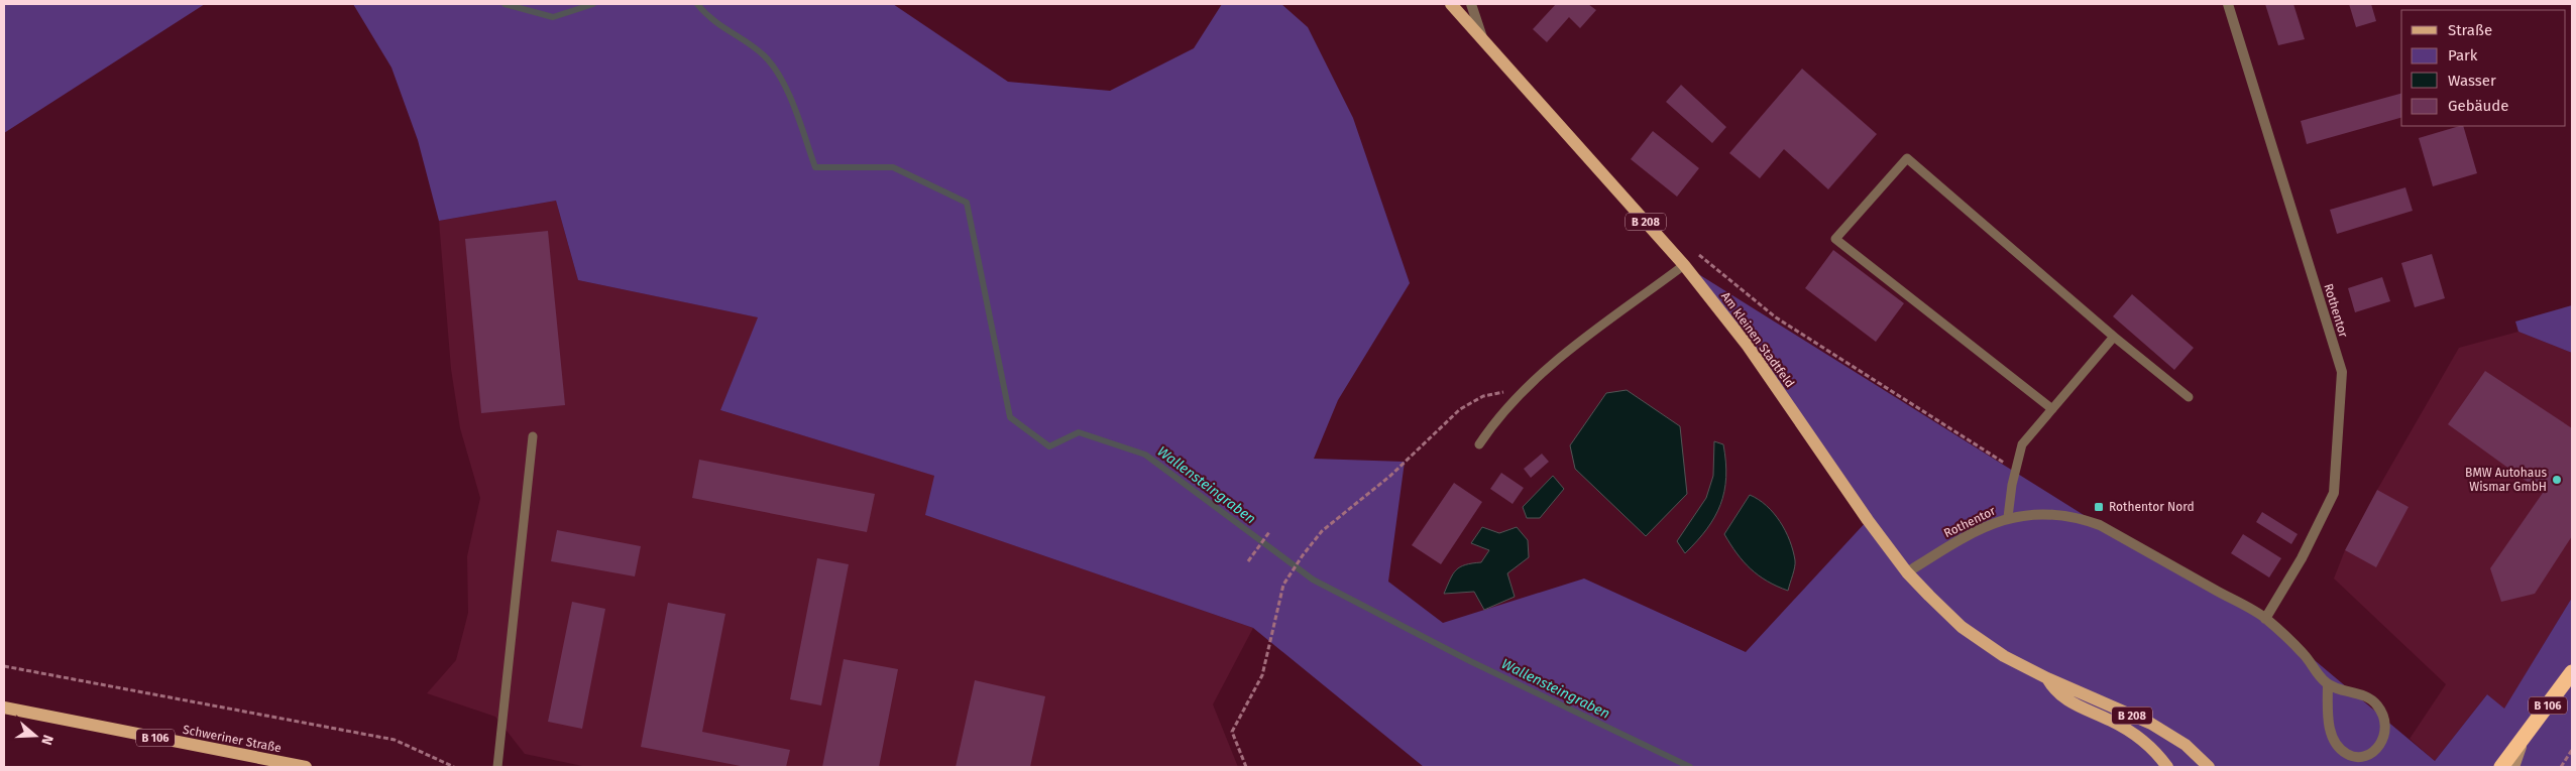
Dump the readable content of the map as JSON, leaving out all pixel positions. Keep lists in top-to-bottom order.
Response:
{
  "streets": {
    "highway": ["B 106"],
    "main road": ["B 208", "Am kleinen Stadtfeld", "Schweriner Straße"],
    "street": ["Rothentor"]
  },
  "crossings": [
    ["B 208", "Am kleinen Stadtfeld"],
    ["Rothentor", "Am kleinen Stadtfeld"]
  ],
  "water": ["Wallensteingraben"],
  "places": {
    "other": ["BMW Autohaus Wismar GmbH"],
    "transit": ["Rothentor Nord"]
  },
  "legend": [
    "Straße",
    "Park",
    "Wasser",
    "Gebäude"
  ],
  "north": "right"
}
